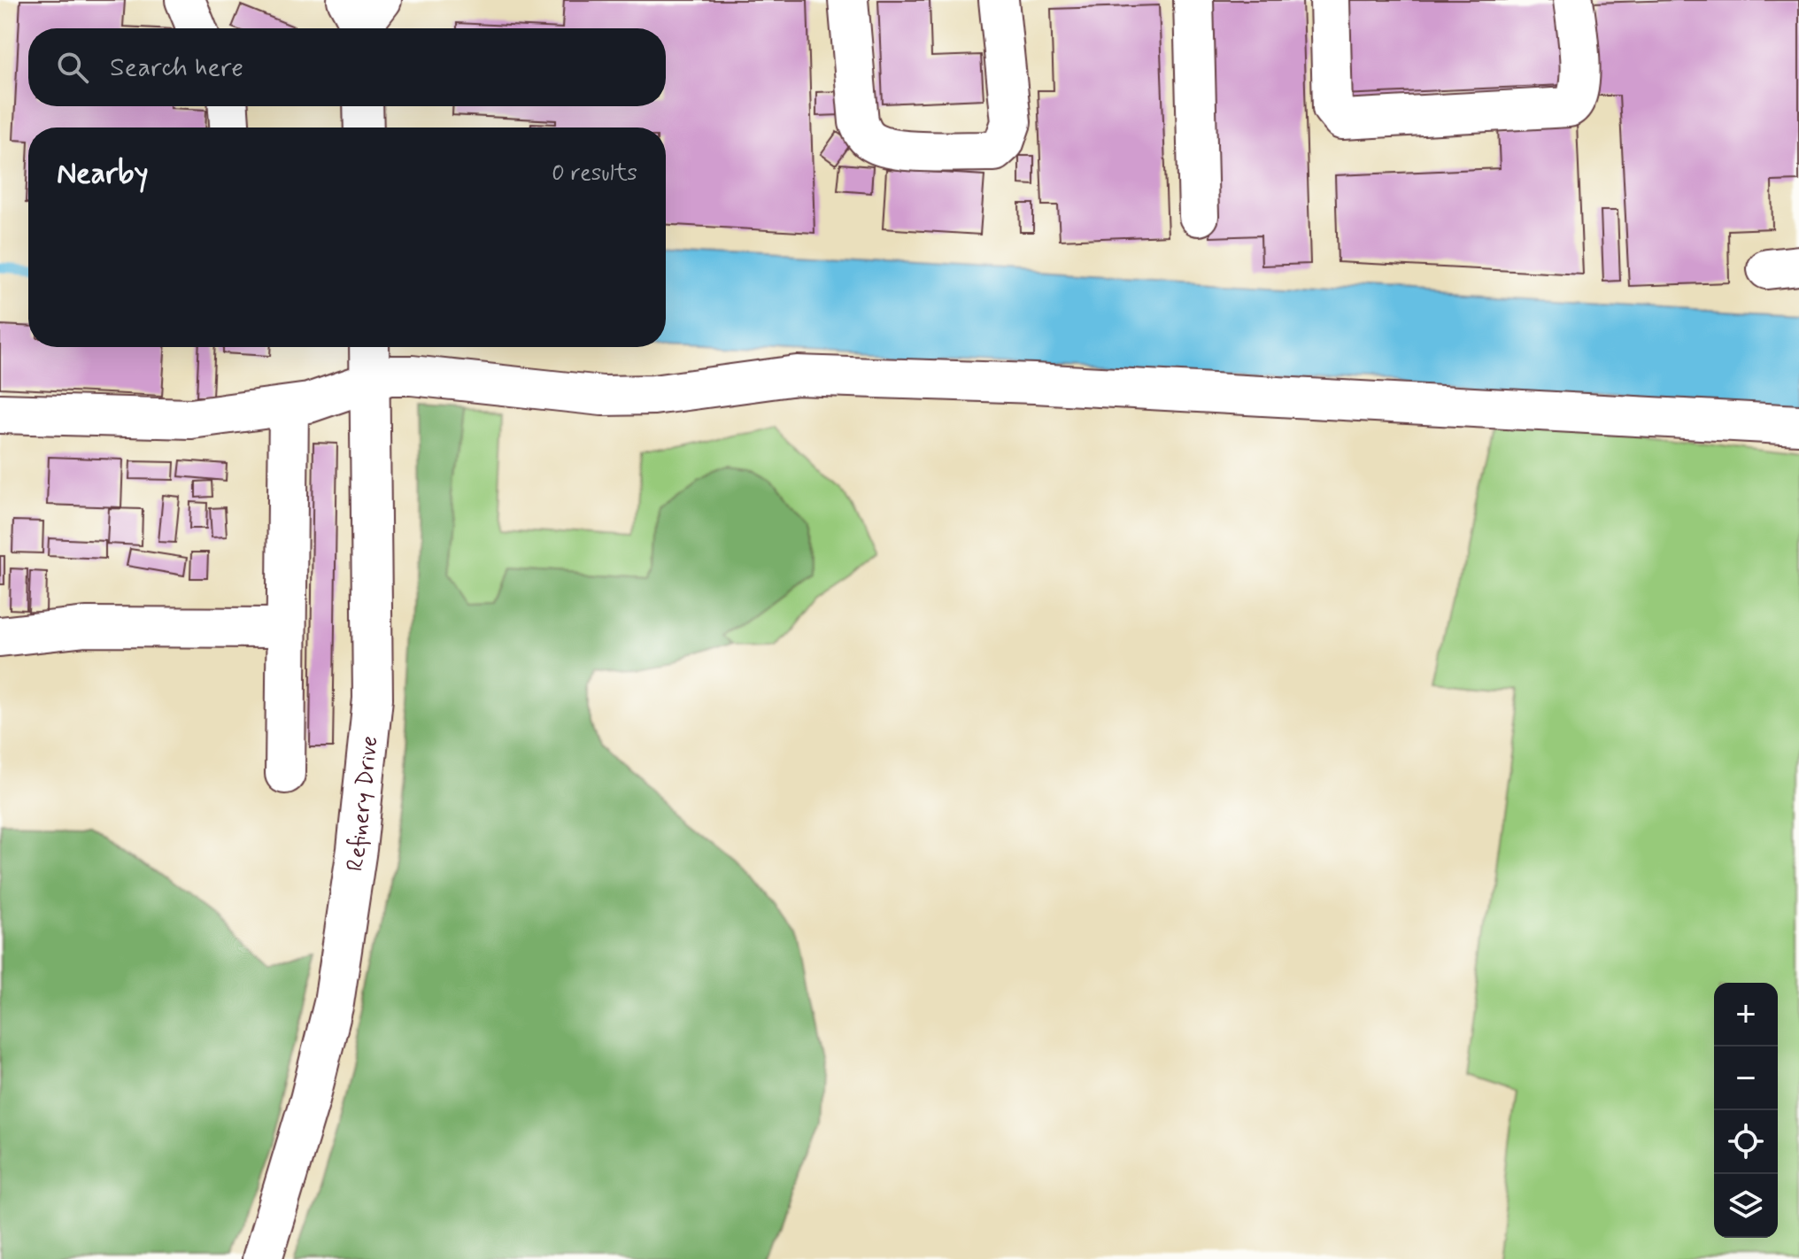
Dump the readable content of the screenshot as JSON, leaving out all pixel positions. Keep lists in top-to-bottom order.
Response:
{
  "streets": {
    "street": ["Refinery Drive"]
  },
  "page": {
    "search": "Search here",
    "heading": ["Nearby", "0 results"],
    "map_buttons": ["+", "−"]
  }
}
